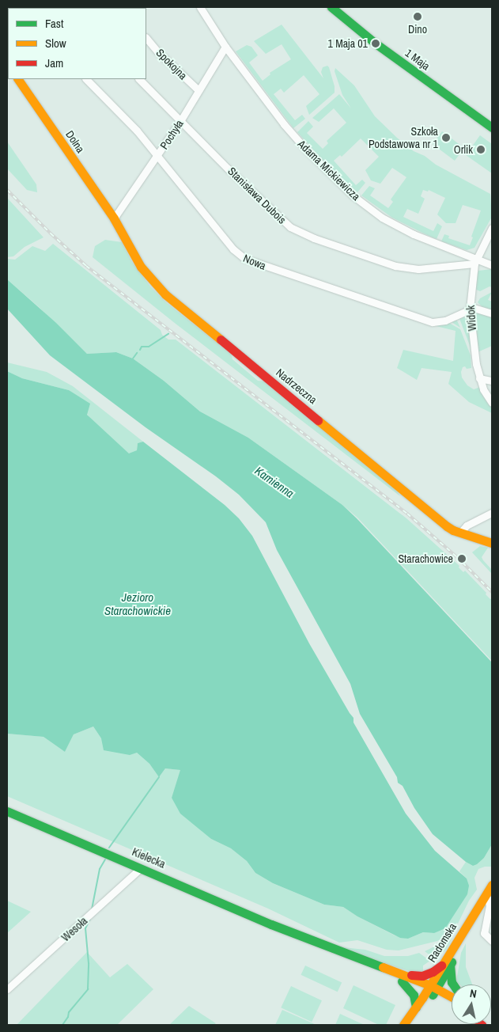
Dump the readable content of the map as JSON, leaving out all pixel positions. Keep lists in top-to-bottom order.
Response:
{
  "streets": {
    "street": [
      "1 Maja",
      "Spokojna",
      "Pochyła",
      "Dolna",
      "Adama Mickiewicza",
      "Stanisława Dubois",
      "Nowa",
      "Widok",
      "Nadrzeczna",
      "Kielecka",
      "Wesoła",
      "Radomska"
    ]
  },
  "crossings": [
    ["Spokojna", "Pochyła"],
    ["Pochyła", "Dolna"],
    ["Pochyła", "Adama Mickiewicza"],
    ["Pochyła", "Stanisława Dubois"],
    ["Pochyła", "Nowa"],
    ["Pochyła", "Nadrzeczna"],
    ["Dolna", "Nadrzeczna"],
    ["Adama Mickiewicza", "Stanisława Dubois"],
    ["Adama Mickiewicza", "Widok"],
    ["Stanisława Dubois", "Widok"],
    ["Nowa", "Widok"],
    ["Kielecka", "Wesoła"],
    ["Kielecka", "Radomska"]
  ],
  "water": ["Kamienna", "Jezioro Starachowickie"],
  "places": [
    "Dino",
    "1 Maja 01",
    "Szkoła Podstawowa nr 1",
    "Orlik",
    "Starachowice"
  ],
  "legend": ["Fast", "Slow", "Jam"],
  "north": "top"
}
